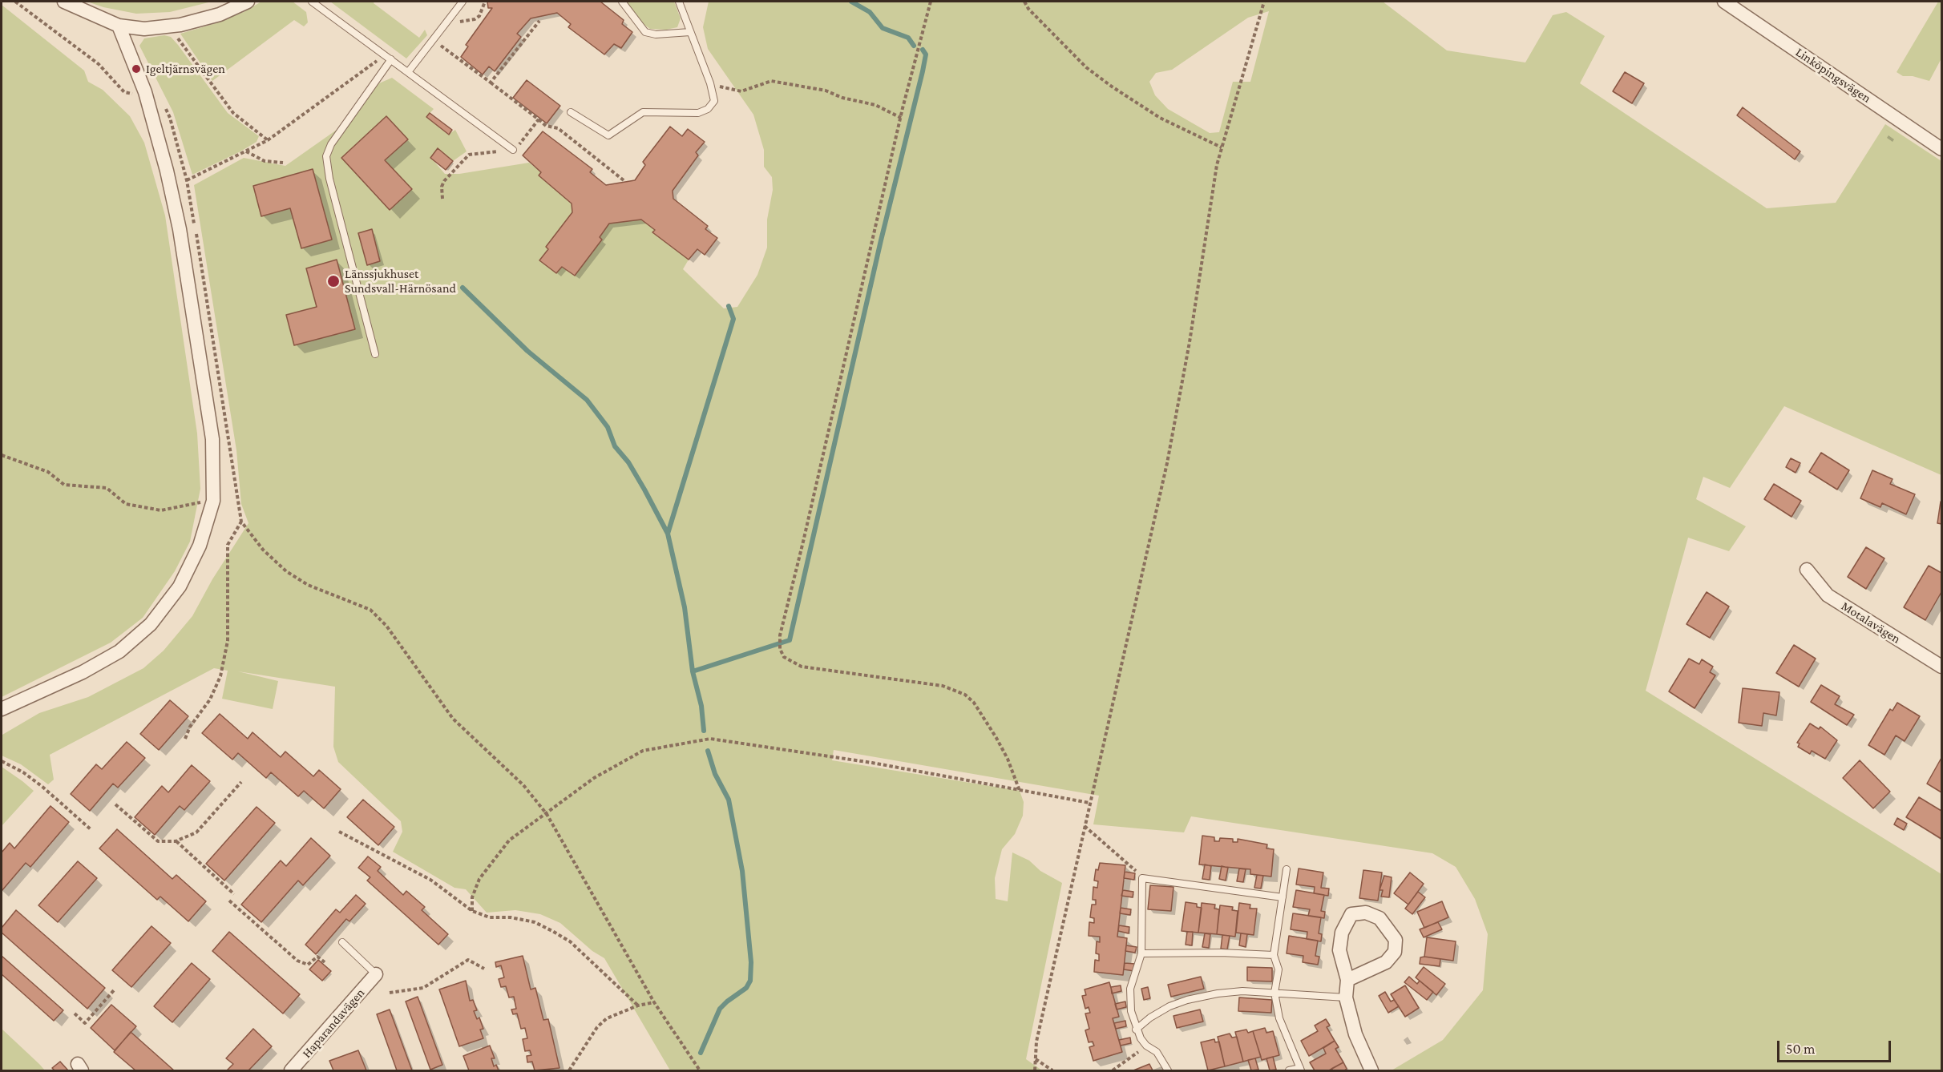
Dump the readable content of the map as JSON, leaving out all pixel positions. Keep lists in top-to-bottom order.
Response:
{
  "streets": {
    "street": ["Linköpingsvägen", "Motalavägen", "Haparandavägen"]
  },
  "places": ["Igeltjärnsvägen", "Länssjukhuset Sundsvall-Härnösand"],
  "scale_bar": "50 m"
}
